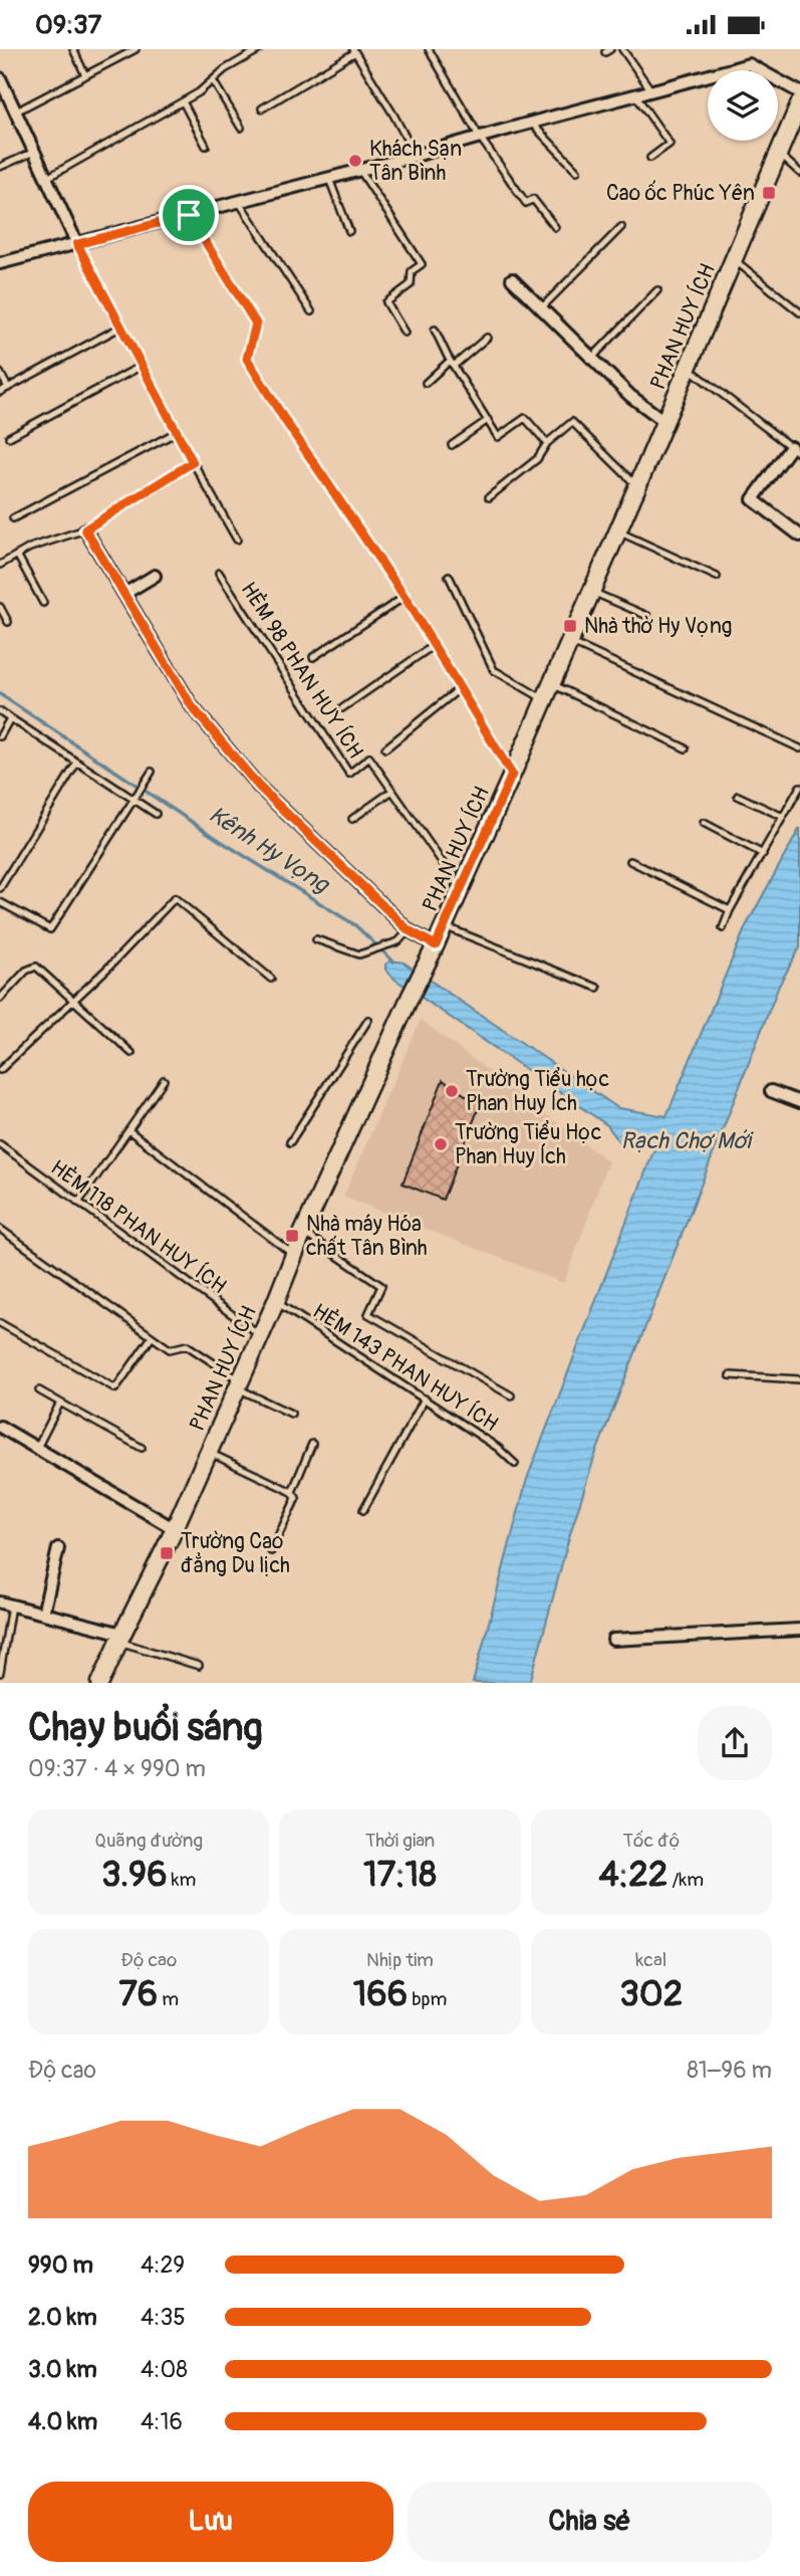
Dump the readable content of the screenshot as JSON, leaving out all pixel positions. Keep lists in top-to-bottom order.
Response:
{
  "streets": {
    "main road": ["PHAN HUY ÍCH"],
    "lane": ["HẺM 98 PHAN HUY ÍCH", "HẺM 118 PHAN HUY ÍCH", "HẺM 143 PHAN HUY ÍCH"]
  },
  "crossings": [
    ["PHAN HUY ÍCH", "HẺM 98 PHAN HUY ÍCH"],
    ["PHAN HUY ÍCH", "HẺM 118 PHAN HUY ÍCH"],
    ["PHAN HUY ÍCH", "HẺM 143 PHAN HUY ÍCH"]
  ],
  "water": ["Kênh Hy Vọng", "Rạch Chợ Mới"],
  "places": {
    "other": ["Khách Sạn Tân Bình", "Trường Tiểu học Phan Huy Ích", "Trường Tiểu Học Phan Huy Ích"],
    "transit": [
      "Cao ốc Phúc Yên",
      "Nhà thờ Hy Vọng",
      "Nhà máy Hóa chất Tân Bình",
      "Trường Cao đẳng Du lịch"
    ]
  },
  "page": {
    "status": "09:37",
    "heading": ["Chạy buổi sáng", "09:37 · 4 × 990 m"],
    "stats": [
      ["Quãng đường", "3.96 km"],
      ["Thời gian", "17:18"],
      ["Tốc độ", "4:22 /km"],
      ["Độ cao", "76 m"],
      ["Nhịp tim", "166 bpm"],
      ["kcal", "302"]
    ],
    "chart": ["Độ cao", "81–96 m"],
    "list": [
      {
        "name": "990 m",
        "note": "4:29"
      },
      {
        "name": "2.0 km",
        "note": "4:35"
      },
      {
        "name": "3.0 km",
        "note": "4:08"
      },
      {
        "name": "4.0 km",
        "note": "4:16"
      }
    ],
    "buttons": ["Lưu", "Chia sẻ"]
  }
}
